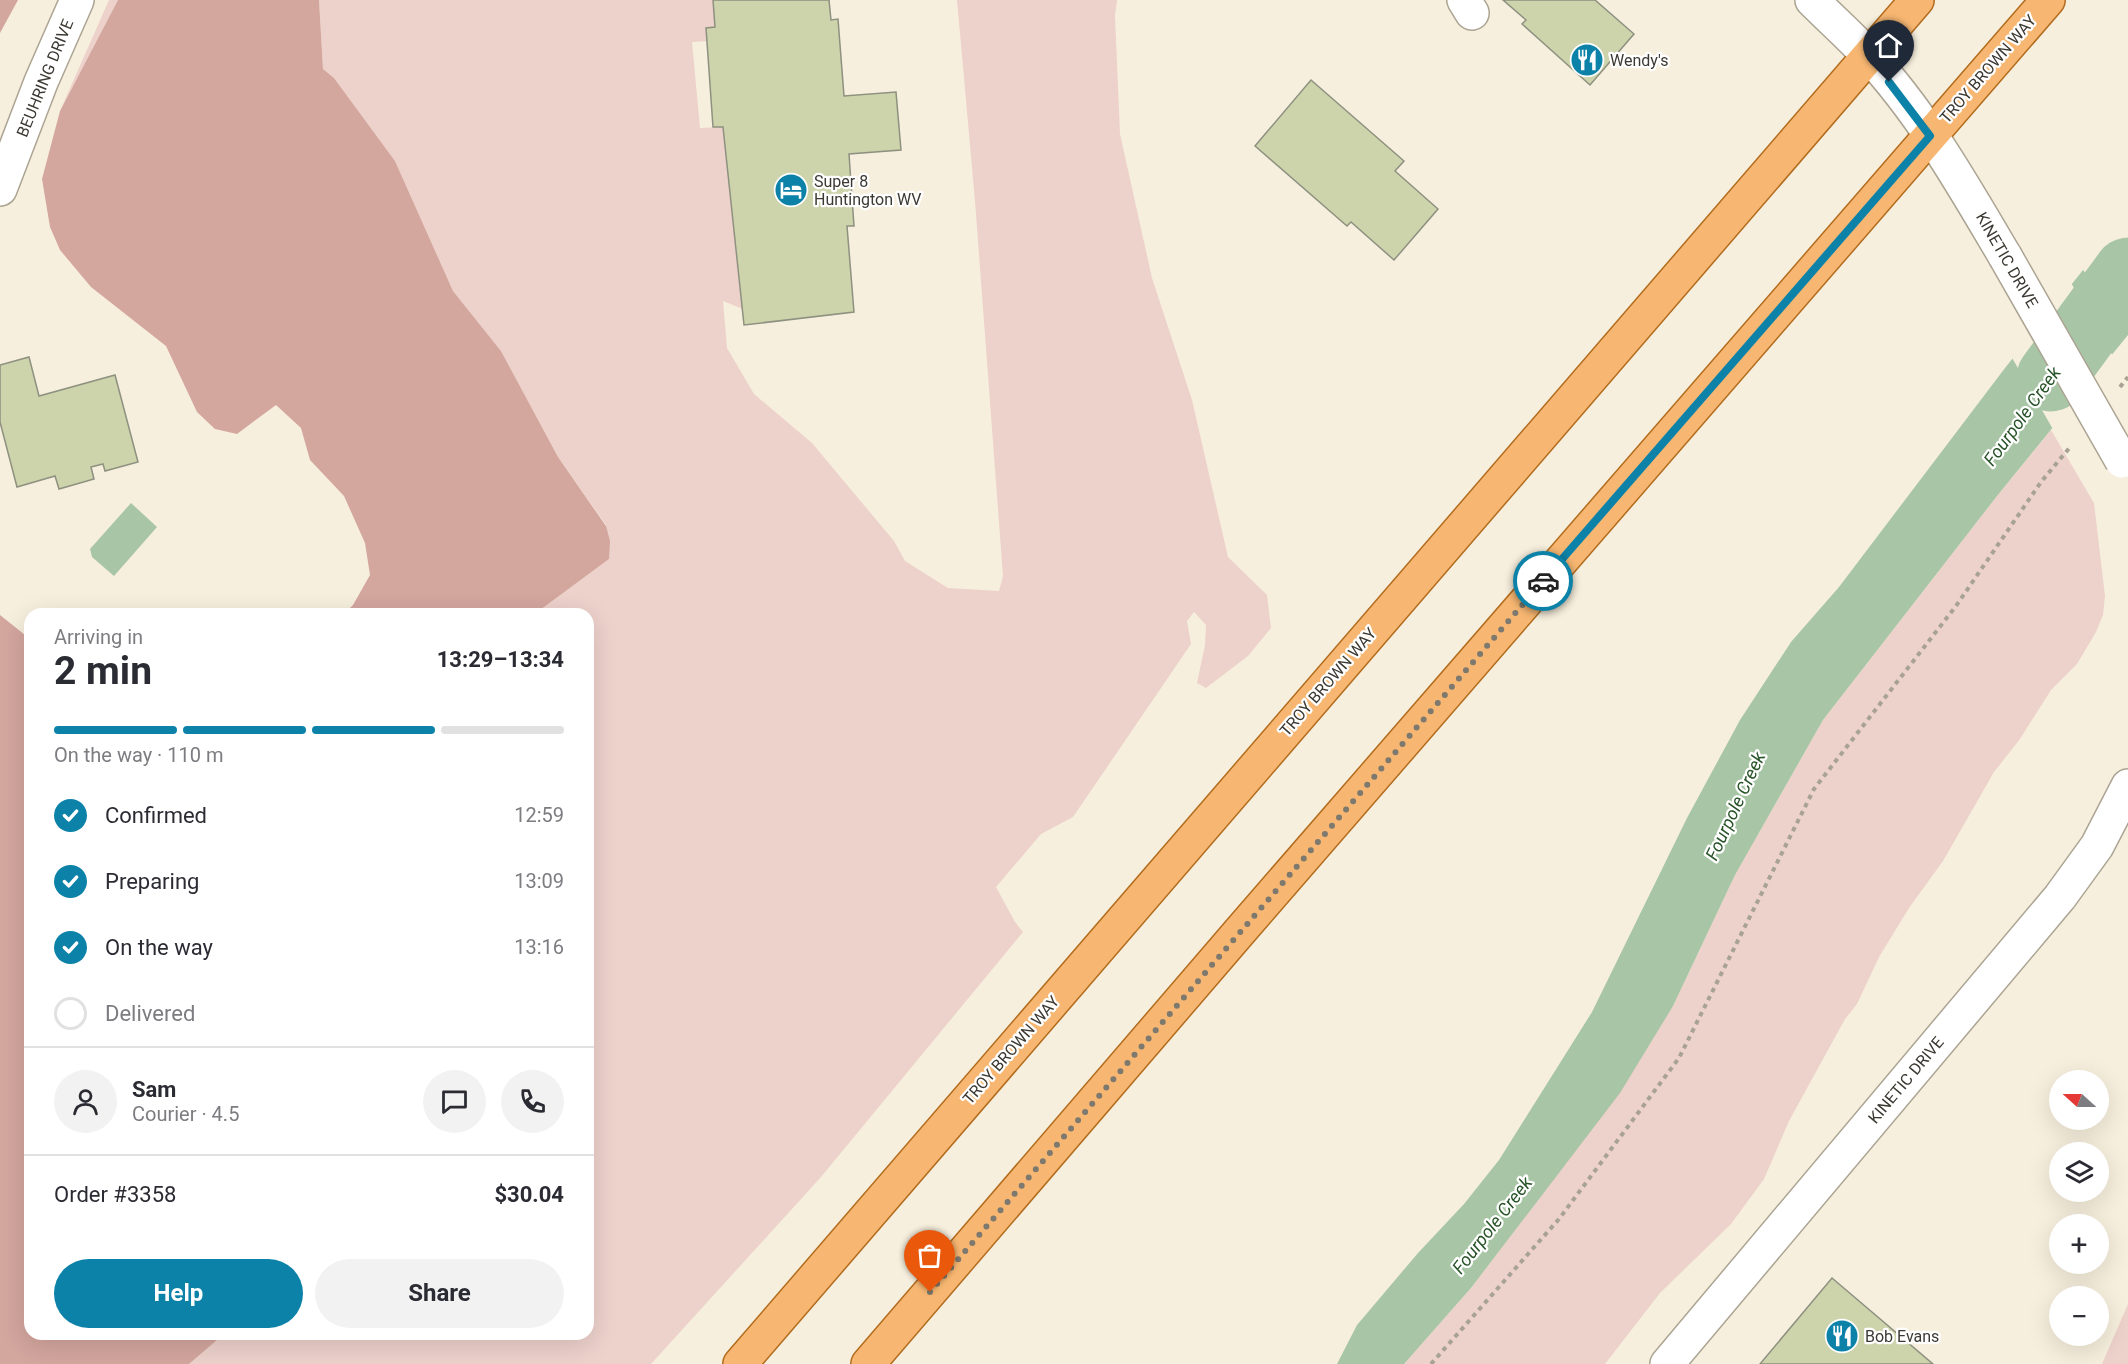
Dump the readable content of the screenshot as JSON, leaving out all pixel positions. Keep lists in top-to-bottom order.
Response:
{
  "streets": {
    "main road": ["TROY BROWN WAY"],
    "street": ["BEUHRING DRIVE", "KINETIC DRIVE"]
  },
  "crossings": [
    ["TROY BROWN WAY", "KINETIC DRIVE"]
  ],
  "water": ["Fourpole Creek"],
  "places": {
    "restaurant": ["Wendy's", "Bob Evans"],
    "hotel": ["Super 8 Huntington WV"]
  },
  "north": "left",
  "page": {
    "heading": ["2 min", "Arriving in", "13:29–13:34"],
    "panel": [
      "Sam",
      "Courier · 4.5",
      "Order #3358",
      "$30.04"
    ],
    "bar": "On the way · 110 m",
    "list": [
      ["Confirmed", "12:59"],
      ["Preparing", "13:09"],
      ["On the way", "13:16"],
      "Delivered"
    ],
    "map_buttons": ["+", "−"],
    "buttons": ["Help", "Share"]
  }
}
